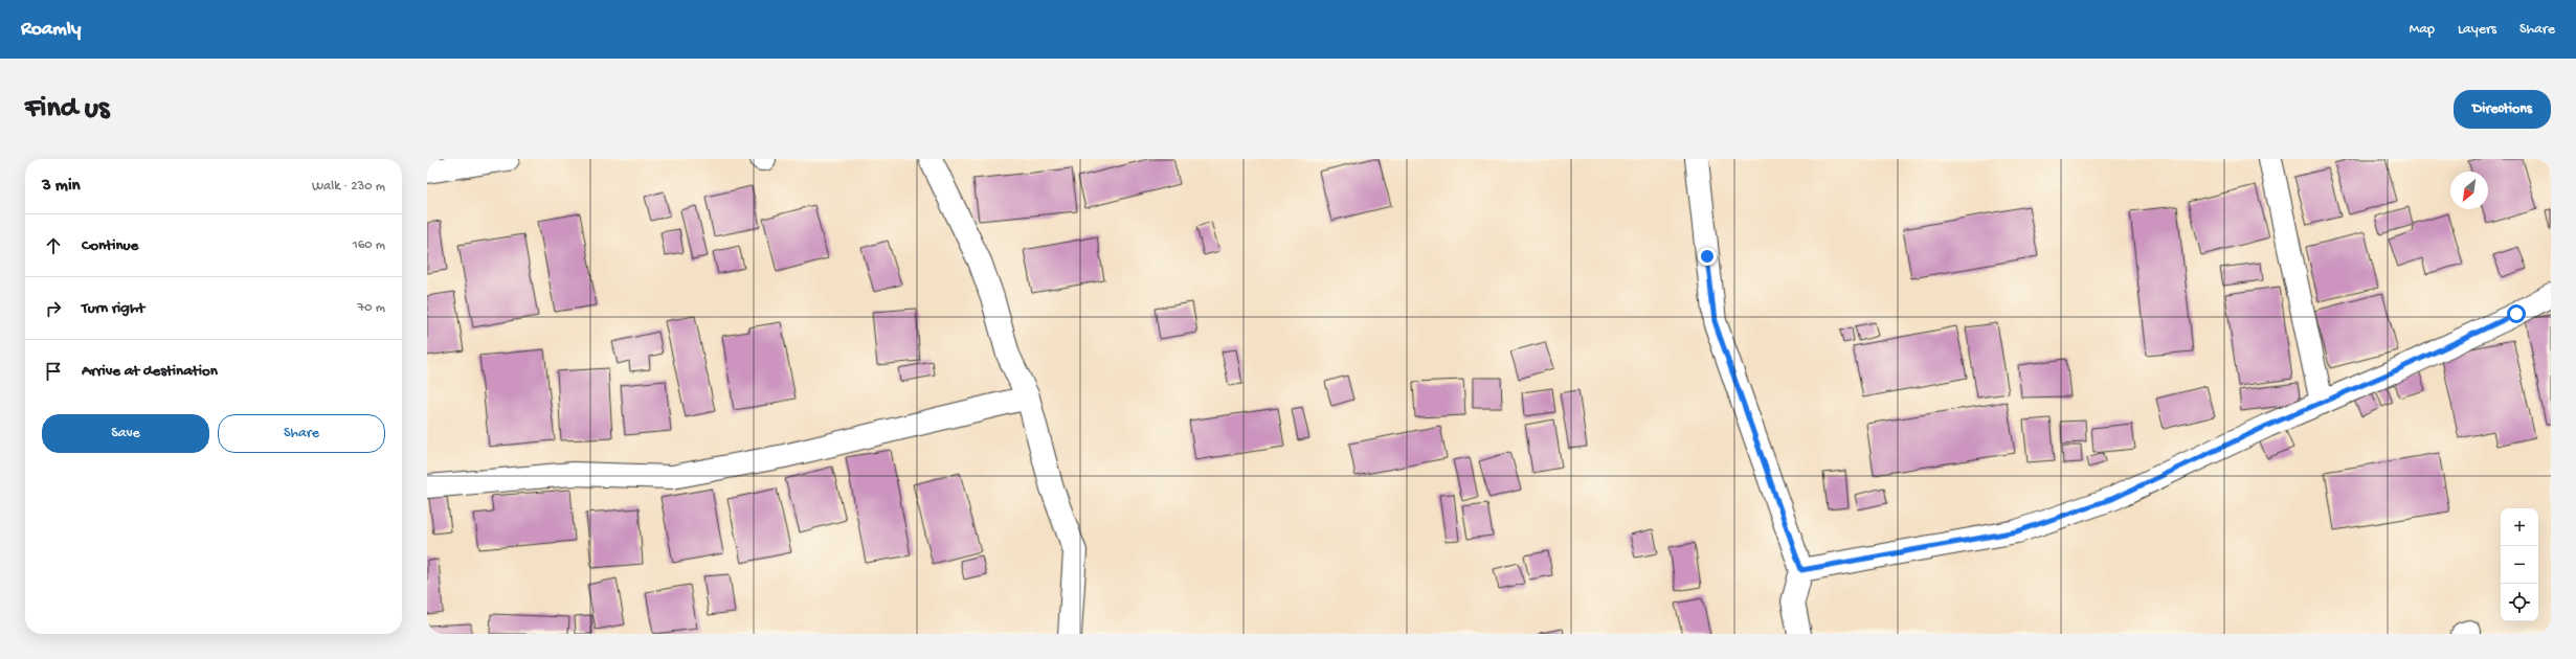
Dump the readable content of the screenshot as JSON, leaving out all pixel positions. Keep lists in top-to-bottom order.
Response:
{
  "north": "bottom left",
  "page": {
    "header": "Roamly",
    "nav": ["Map", "Layers", "Share"],
    "buttons": [
      "Directions",
      ["Save", "Share"]
    ],
    "title": "Find us",
    "heading": ["3 min", "Walk · 230 m"],
    "list": [
      ["Continue", "160 m"],
      ["Turn right", "70 m"],
      "Arrive at destination"
    ],
    "map_buttons": ["+", "−"]
  }
}
